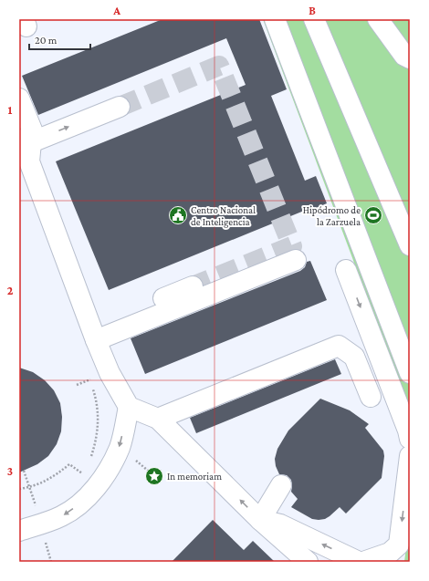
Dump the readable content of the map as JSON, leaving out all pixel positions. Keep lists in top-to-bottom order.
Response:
{
  "places": {
    "public building": ["Centro Nacional de Inteligencia"],
    "sports": ["Hipódromo de la Zarzuela"],
    "place": ["In memoriam"]
  },
  "scale_bar": "20 m",
  "grid": {
    "columns": ["A", "B"],
    "rows": ["1", "2", "3"]
  }
}
